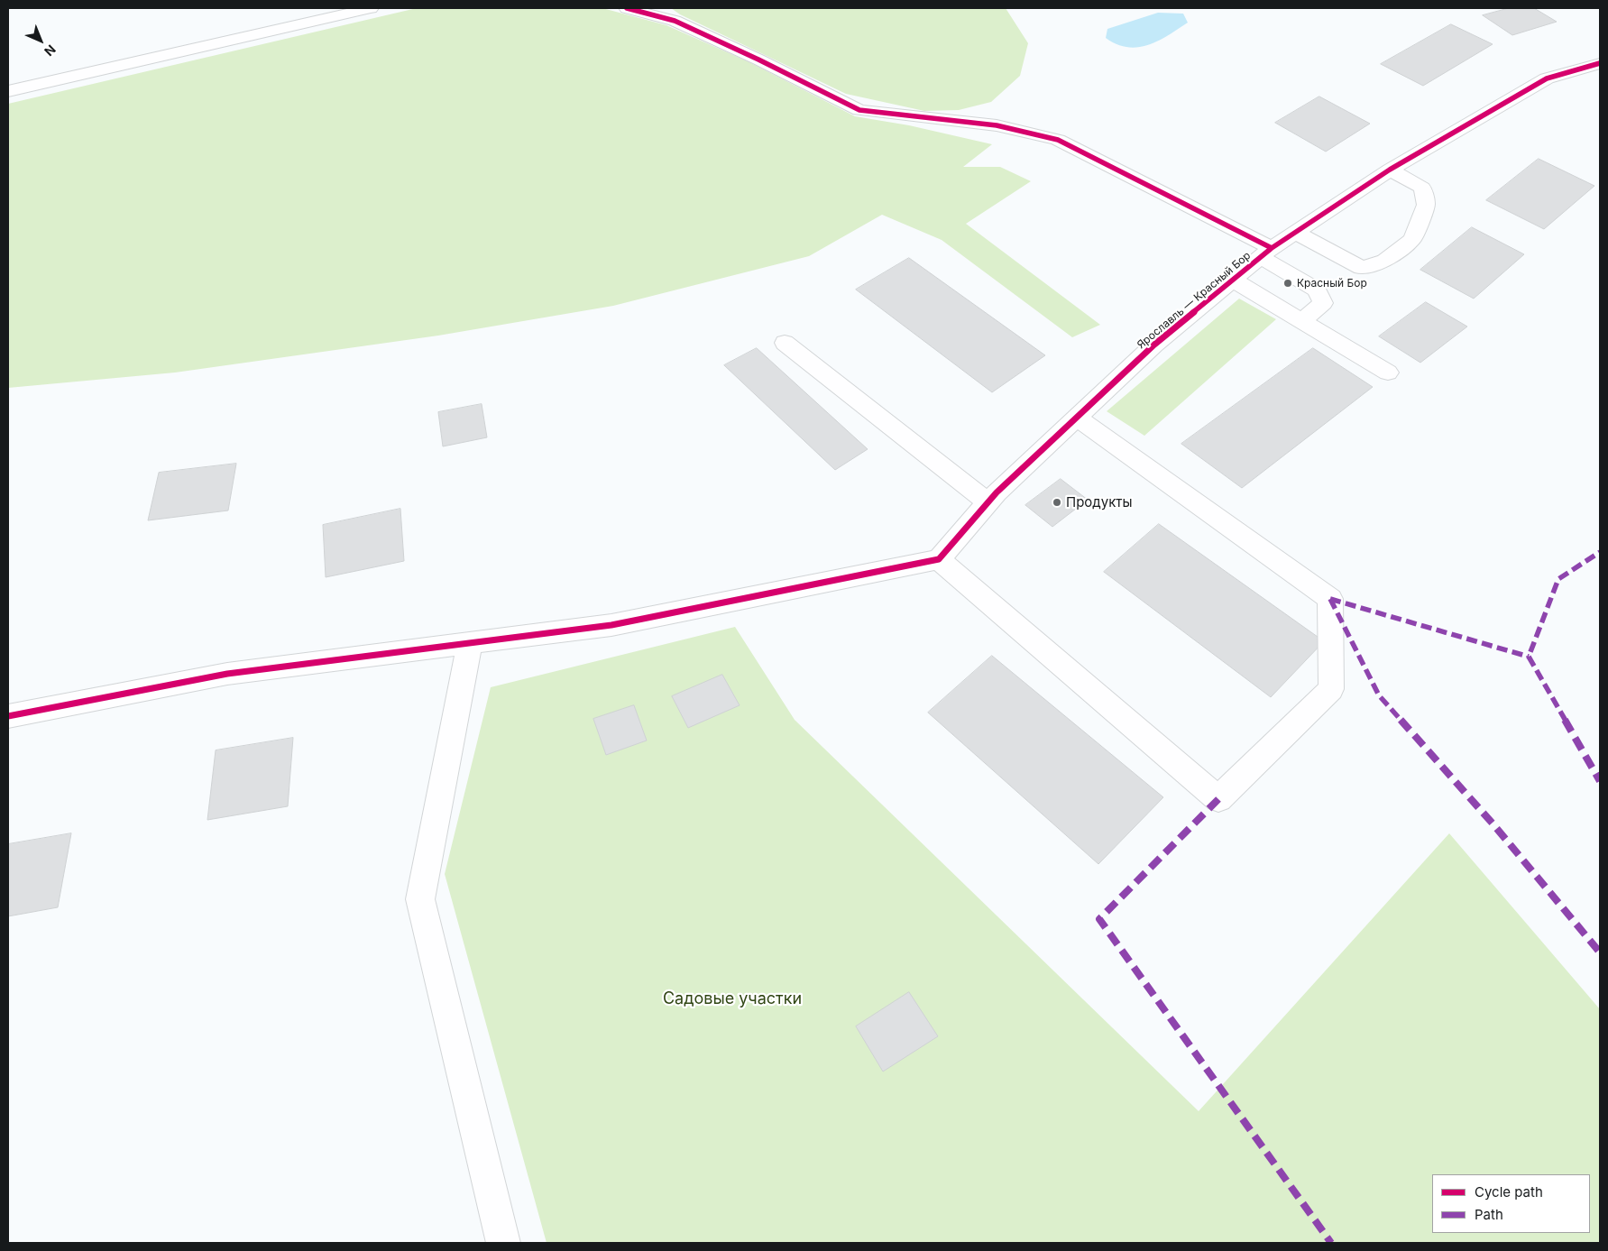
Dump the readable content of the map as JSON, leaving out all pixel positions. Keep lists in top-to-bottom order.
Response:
{
  "streets": {
    "street": ["Ярославль — Красный Бор"]
  },
  "parks": ["Садовые участки"],
  "places": ["Красный Бор", "Продукты"],
  "legend": ["Cycle path", "Path"],
  "north": "bottom right"
}
